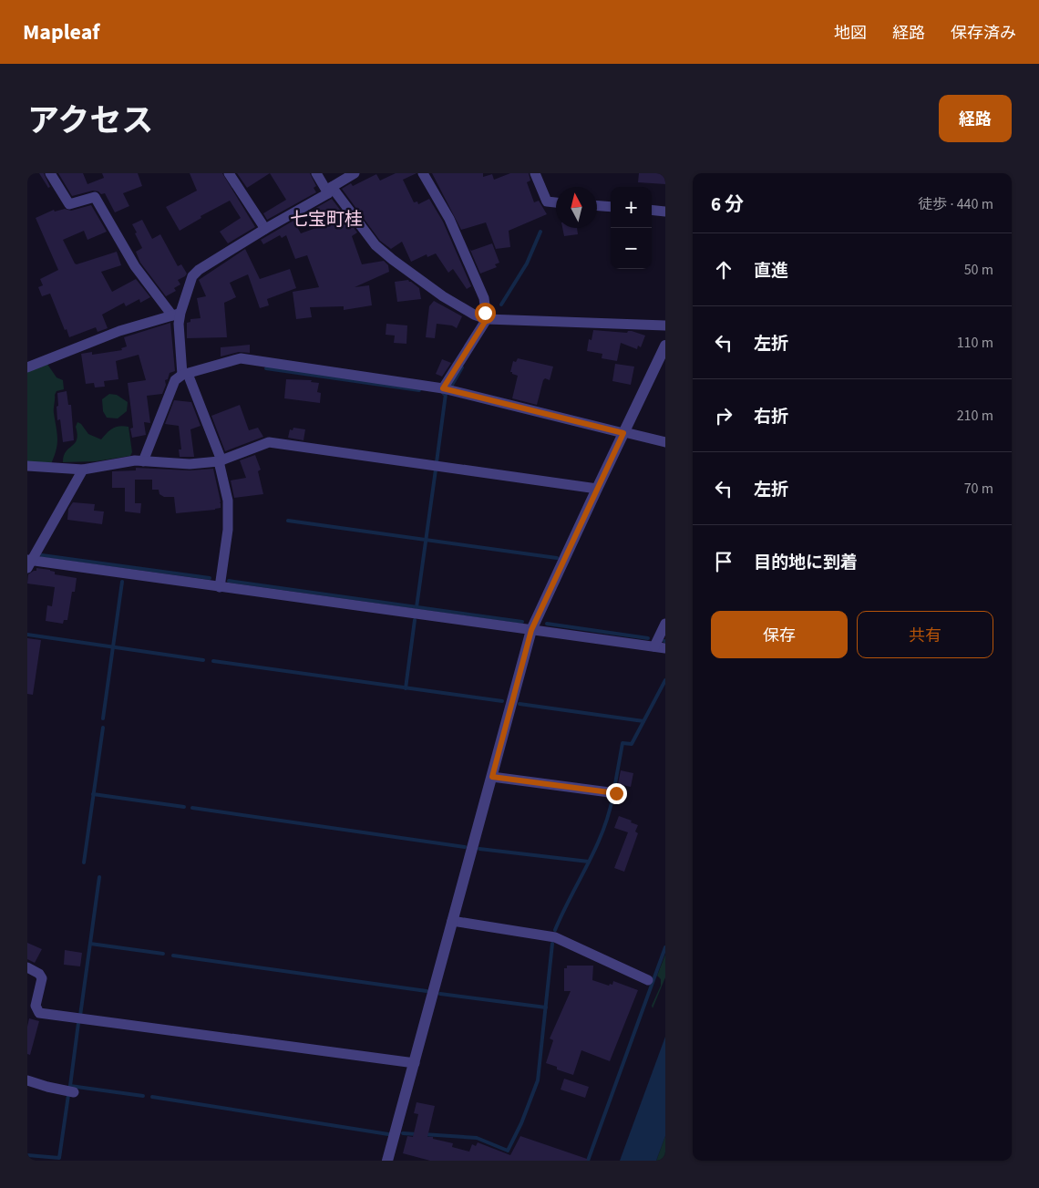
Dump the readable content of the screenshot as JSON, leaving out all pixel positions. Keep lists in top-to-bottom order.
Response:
{
  "districts": ["七宝町桂"],
  "north": "top",
  "page": {
    "header": "Mapleaf",
    "nav": ["地図", "経路", "保存済み"],
    "title": "アクセス",
    "buttons": [
      "経路",
      ["保存", "共有"]
    ],
    "heading": ["6 分", "徒歩 · 440 m"],
    "map_buttons": ["+", "−"],
    "list": [
      ["直進", "50 m"],
      ["左折", "110 m"],
      ["右折", "210 m"],
      ["左折", "70 m"],
      "目的地に到着"
    ]
  }
}
